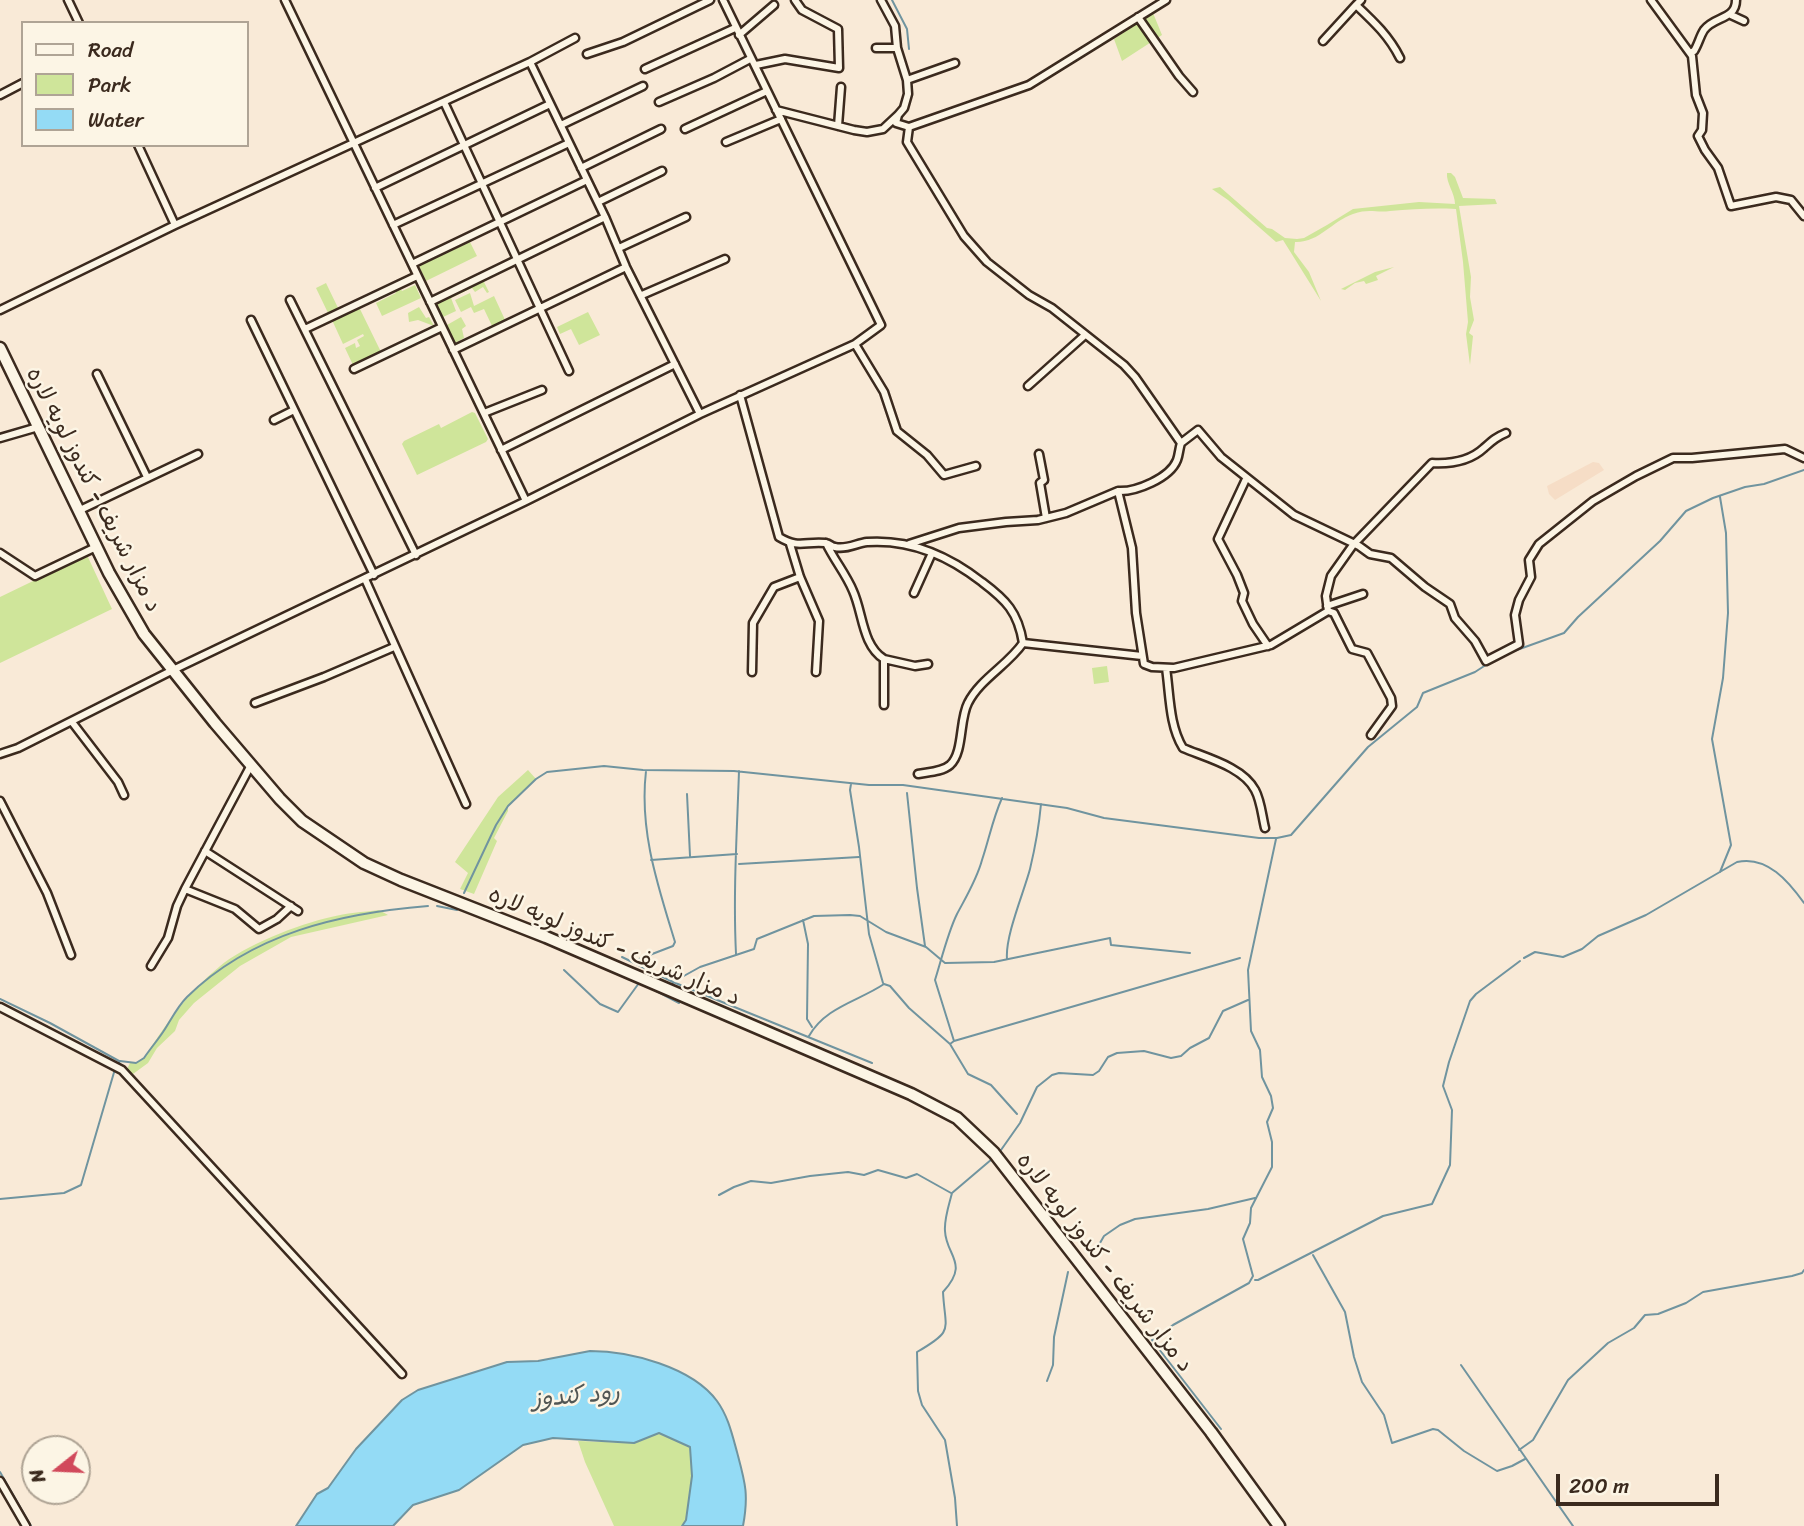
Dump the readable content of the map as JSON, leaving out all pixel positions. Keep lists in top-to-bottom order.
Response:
{
  "streets": {
    "main road": ["د مزار شریف - کندوز لویه لاره"]
  },
  "water": ["رود کندوز"],
  "legend": ["Road", "Park", "Water"],
  "scale_bar": "200 m",
  "north": "left"
}
